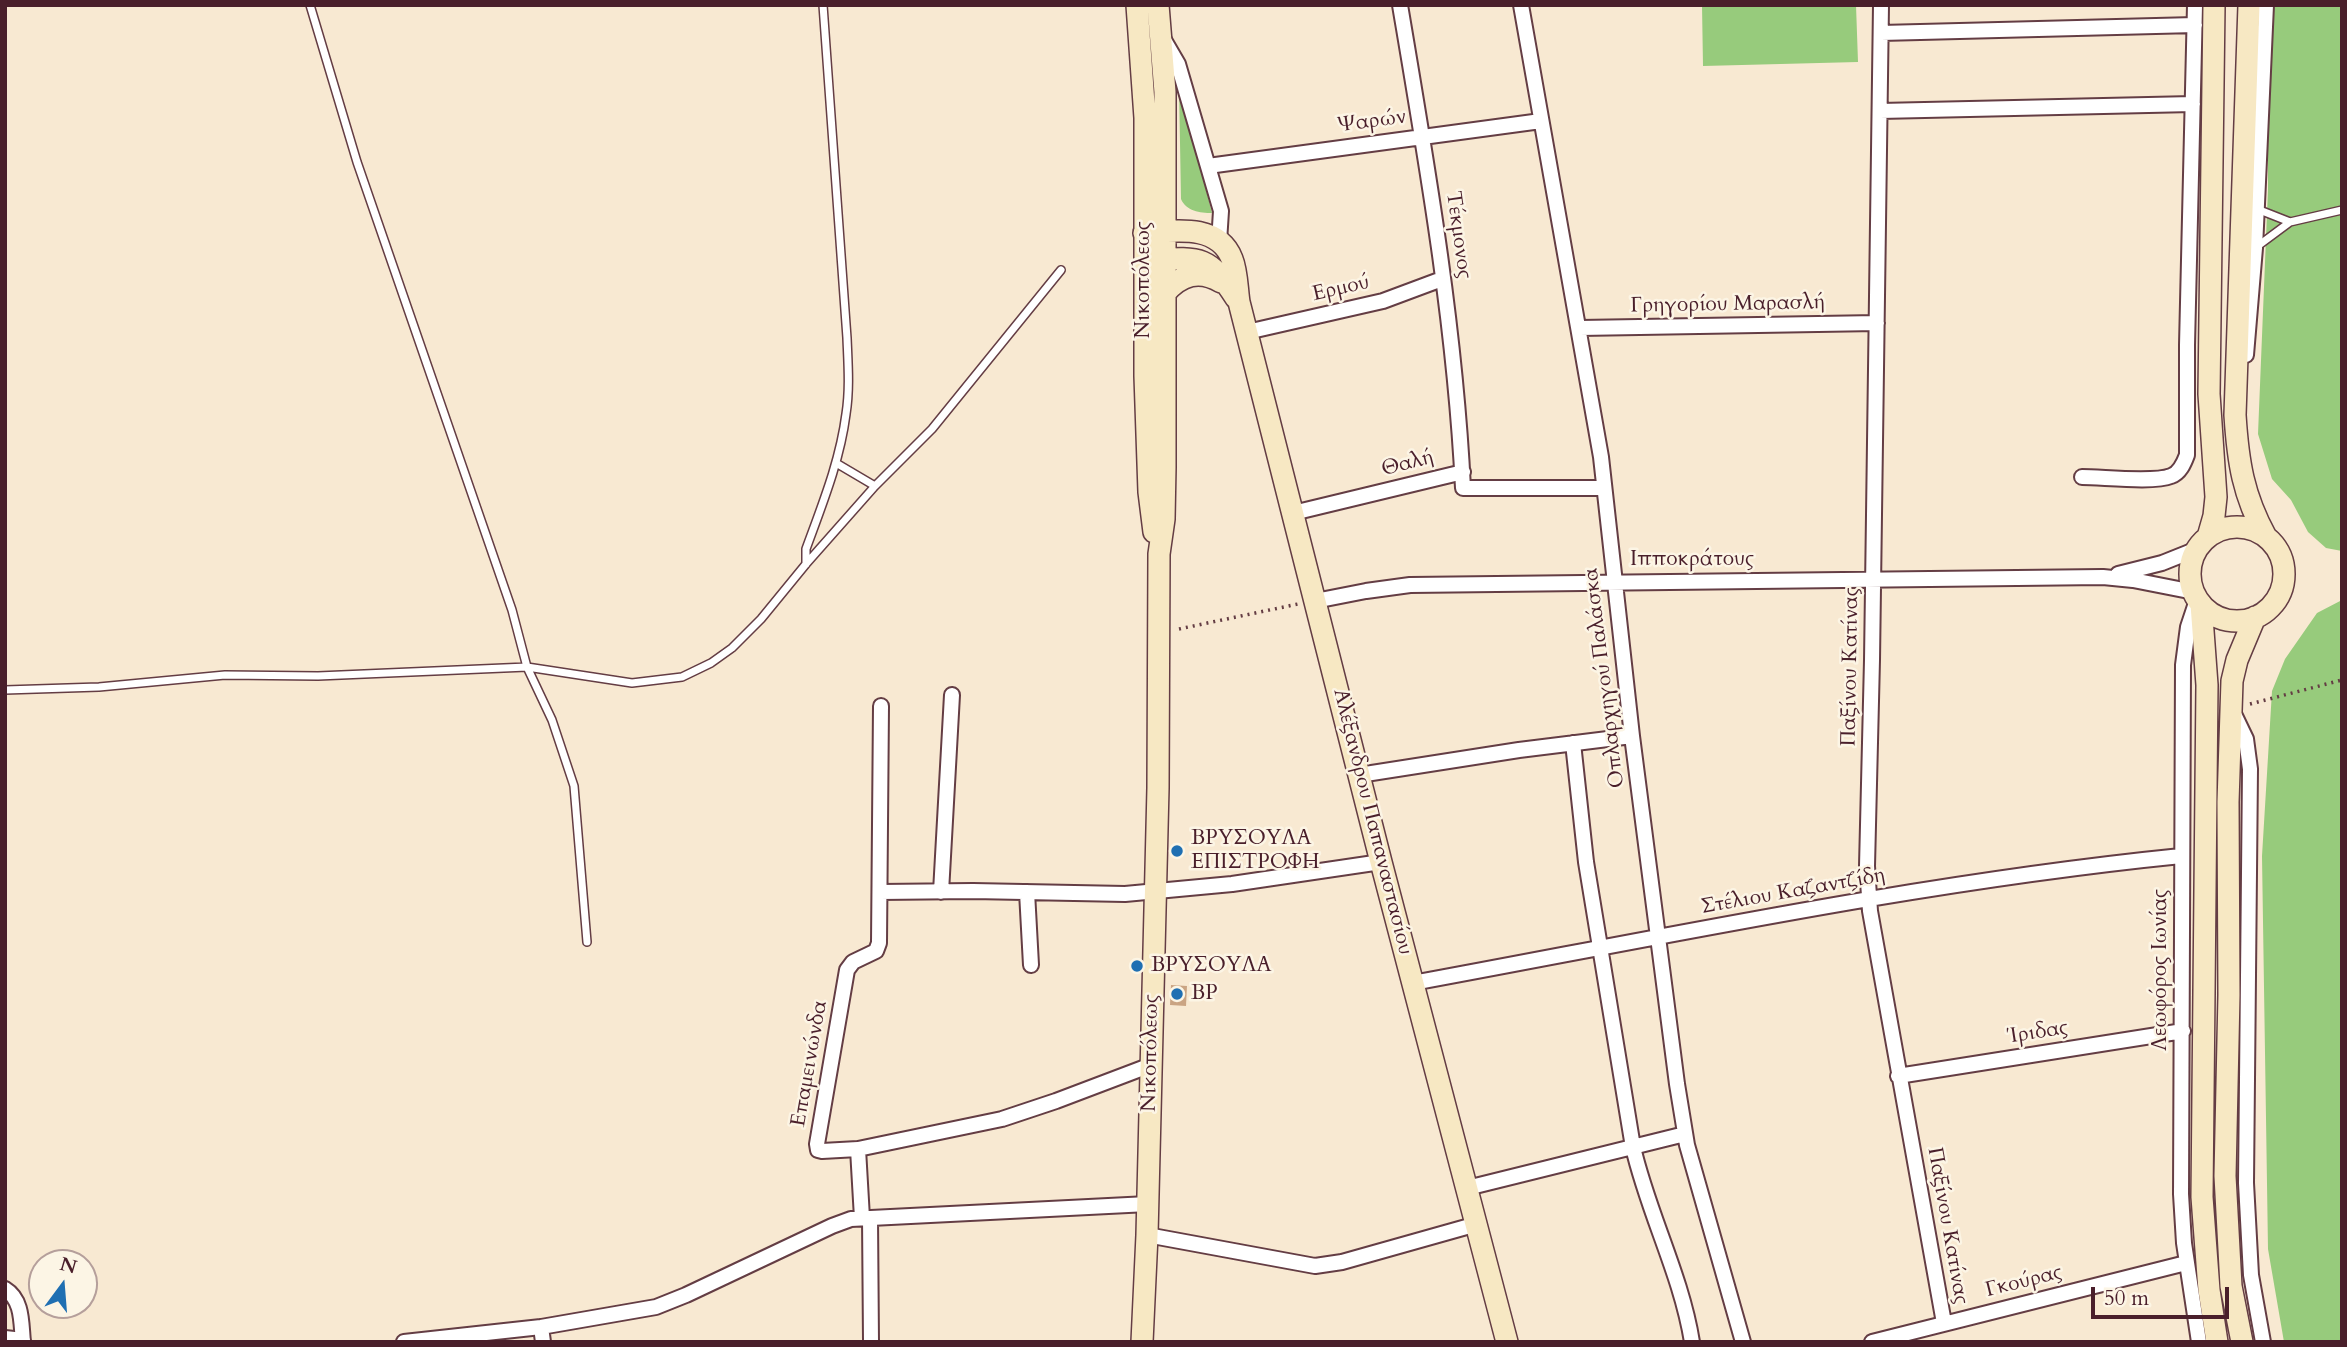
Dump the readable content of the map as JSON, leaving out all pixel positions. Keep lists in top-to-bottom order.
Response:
{
  "streets": {
    "main road": ["Νικοπόλεως", "Αλέξανδρου Παπαναστασίου"],
    "street": [
      "Ψαρών",
      "Τέκμονος",
      "Ερμού",
      "Γρηγορίου Μαρασλή",
      "Θαλή",
      "Ιπποκράτους",
      "Παξίνου Κατίνας",
      "Οπλαρχηγού Παλάσκα",
      "Στέλιου Καζαντζίδη",
      "Λεωφόρος Ιωνίας",
      "Ίριδας",
      "Επαμεινώνδα",
      "Γκούρας"
    ]
  },
  "crossings": [
    ["Ψαρών", "Τέκμονος"],
    ["Ψαρών", "Οπλαρχηγού Παλάσκα"],
    ["Τέκμονος", "Ερμού"],
    ["Τέκμονος", "Θαλή"],
    ["Ερμού", "Αλέξανδρου Παπαναστασίου"],
    ["Γρηγορίου Μαρασλή", "Παξίνου Κατίνας"],
    ["Γρηγορίου Μαρασλή", "Οπλαρχηγού Παλάσκα"],
    ["Θαλή", "Οπλαρχηγού Παλάσκα"],
    ["Θαλή", "Αλέξανδρου Παπαναστασίου"],
    ["Ιπποκράτους", "Παξίνου Κατίνας"],
    ["Ιπποκράτους", "Οπλαρχηγού Παλάσκα"],
    ["Ιπποκράτους", "Αλέξανδρου Παπαναστασίου"],
    ["Ιπποκράτους", "Λεωφόρος Ιωνίας"],
    ["Παξίνου Κατίνας", "Στέλιου Καζαντζίδη"],
    ["Παξίνου Κατίνας", "Ίριδας"],
    ["Παξίνου Κατίνας", "Γκούρας"],
    ["Οπλαρχηγού Παλάσκα", "Στέλιου Καζαντζίδη"],
    ["Αλέξανδρου Παπαναστασίου", "Στέλιου Καζαντζίδη"],
    ["Στέλιου Καζαντζίδη", "Λεωφόρος Ιωνίας"],
    ["Λεωφόρος Ιωνίας", "Ίριδας"],
    ["Λεωφόρος Ιωνίας", "Γκούρας"]
  ],
  "places": ["ΒΡΥΣΟΥΛΑ ΕΠΙΣΤΡΟΦΗ", "ΒΡΥΣΟΥΛΑ", "BP"],
  "scale_bar": "50 m",
  "north": "top"
}
